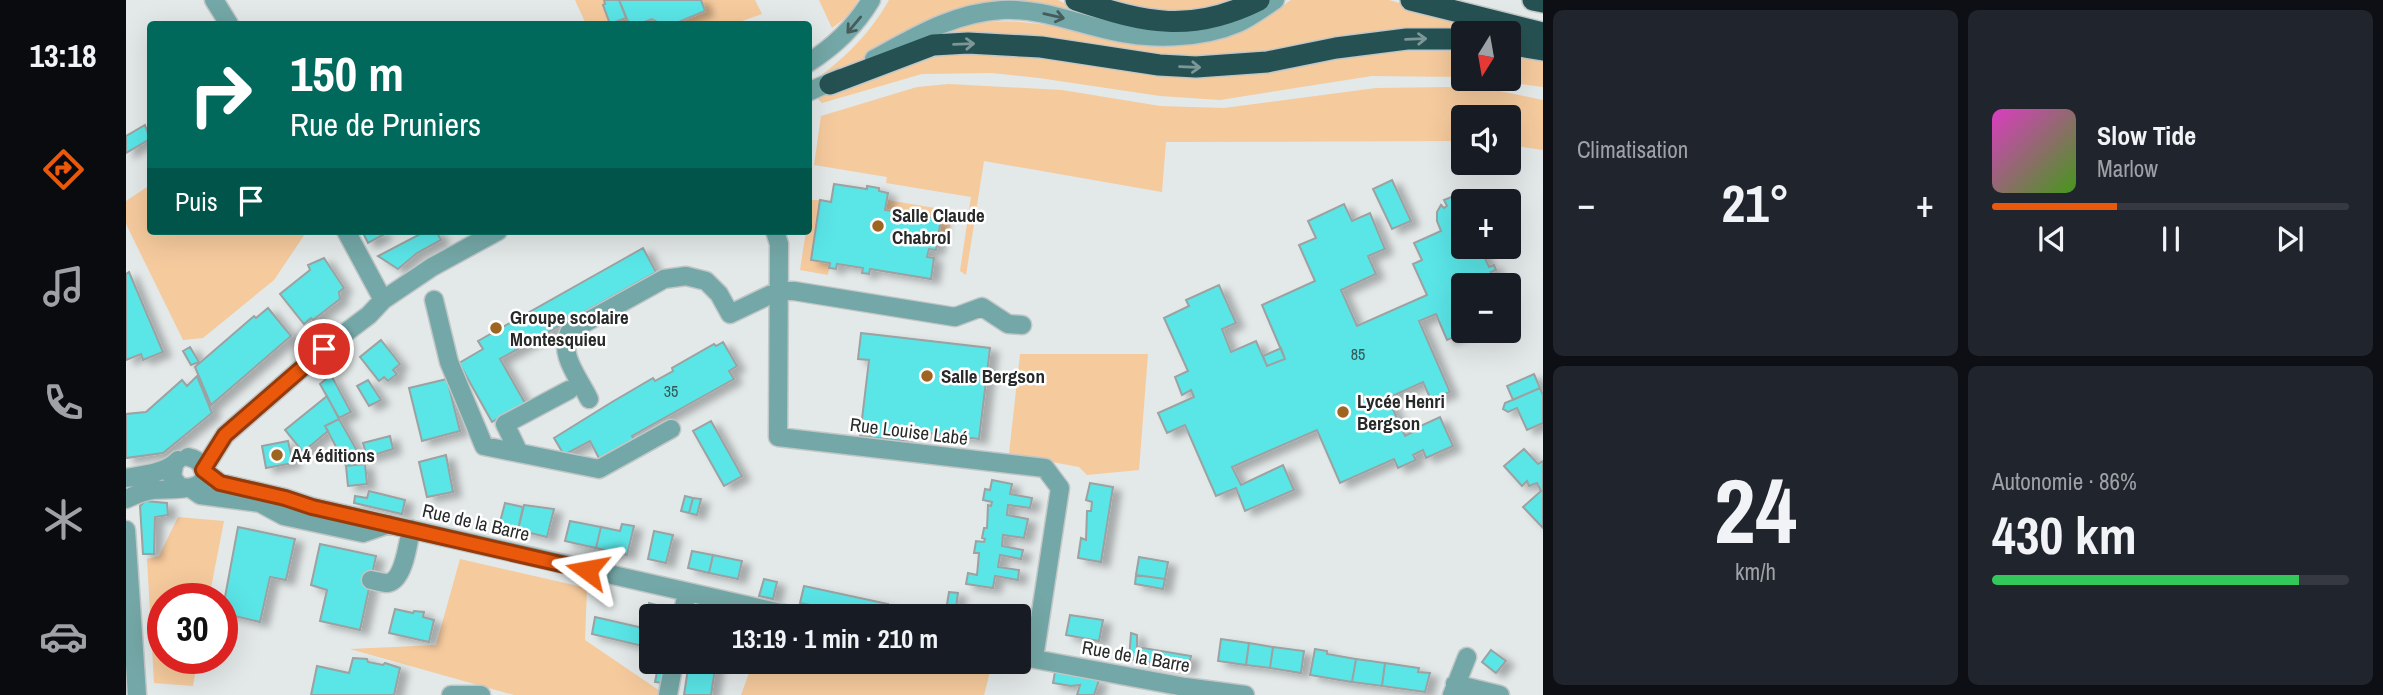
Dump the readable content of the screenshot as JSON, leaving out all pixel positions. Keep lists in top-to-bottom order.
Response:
{
  "streets": {
    "street": ["Rue Louise Labé", "Rue de la Barre"]
  },
  "places": [
    "Salle Claude Chabrol",
    "Groupe scolaire Montesquieu",
    "Salle Bergson",
    "Lycée Henri Bergson",
    "A4 éditions"
  ],
  "house_numbers": ["85", "35"],
  "north": "bottom",
  "page": {
    "tabs": "13:18",
    "tile": [
      "Climatisation",
      ["24", "km/h"],
      ["Autonomie · 86%", "430 km"]
    ],
    "map_buttons": ["+", "−"],
    "turn": ["150 m", "Rue de Pruniers"],
    "song": ["Slow Tide", "Marlow"],
    "then": "Puis",
    "heat": ["−", "21°", "+"],
    "limit": "30",
    "trip": "13:19 · 1 min · 210 m"
  }
}
